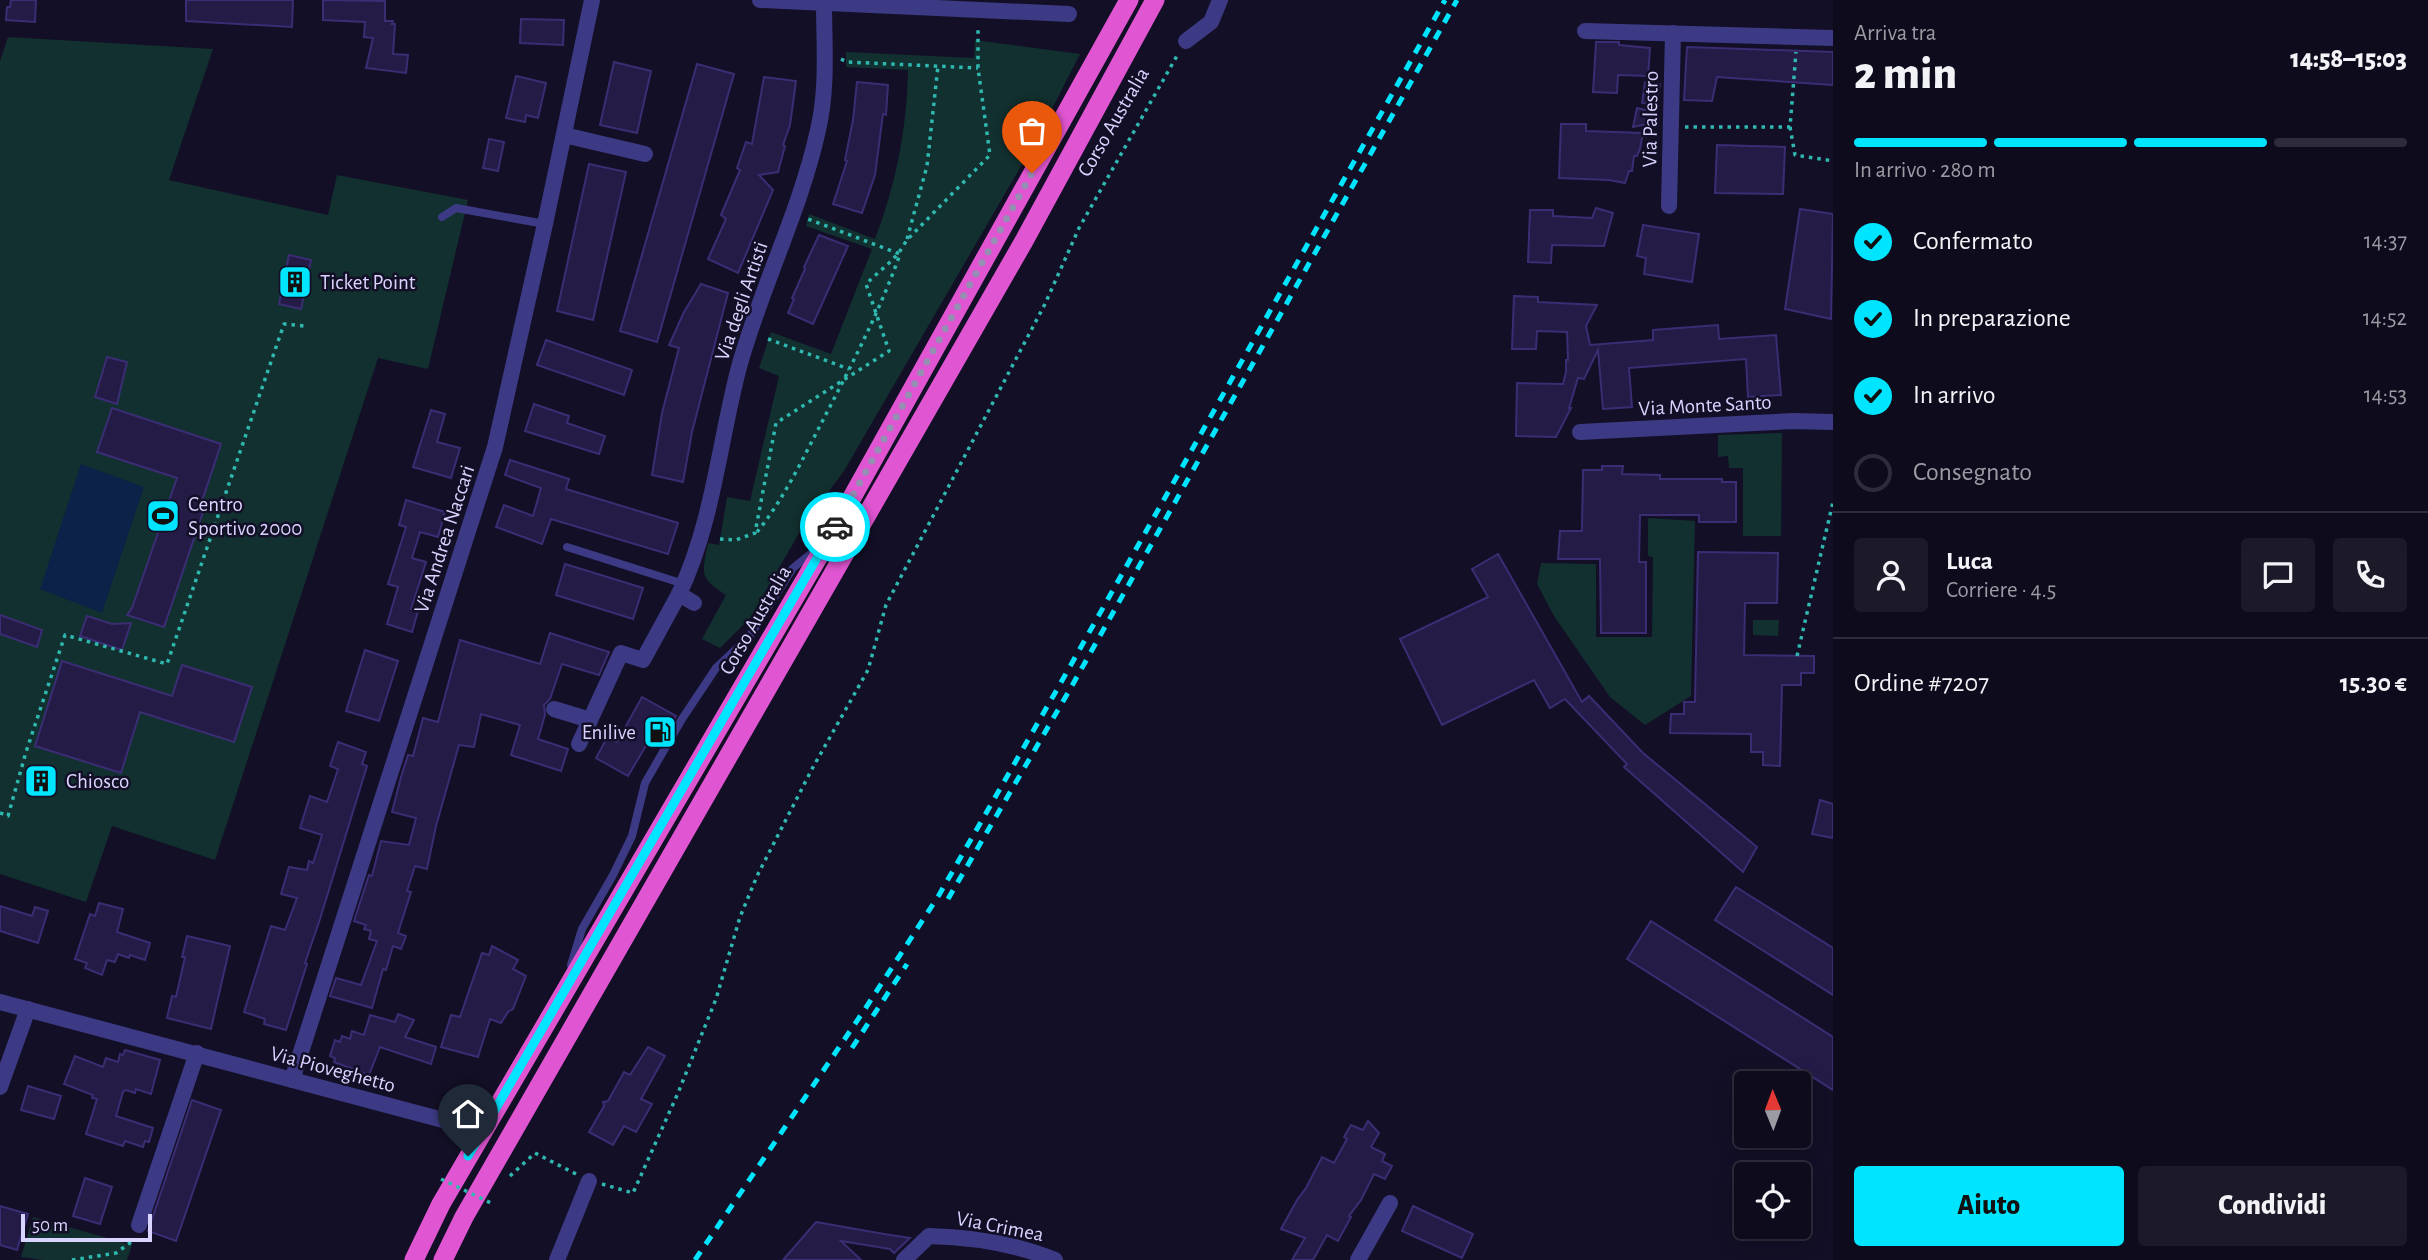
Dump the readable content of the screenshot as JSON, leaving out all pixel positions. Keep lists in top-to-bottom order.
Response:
{
  "streets": {
    "highway": ["Corso Australia"],
    "street": [
      "Via Palestro",
      "Via degli Artisti",
      "Via Monte Santo",
      "Via Andrea Naccari",
      "Via Pioveghetto",
      "Via Crimea"
    ]
  },
  "crossings": [
    ["Via Andrea Naccari", "Via Pioveghetto"]
  ],
  "places": {
    "building": ["Ticket Point", "Chiosco"],
    "sports": ["Centro Sportivo 2000"],
    "fuel station": ["Enilive"]
  },
  "scale_bar": "50 m",
  "north": "top",
  "page": {
    "heading": ["2 min", "Arriva tra", "14:58–15:03"],
    "panel": [
      "Luca",
      "Corriere · 4.5",
      "Ordine #7207",
      "15.30 €"
    ],
    "bar": "In arrivo · 280 m",
    "list": [
      ["Confermato", "14:37"],
      ["In preparazione", "14:52"],
      ["In arrivo", "14:53"],
      "Consegnato"
    ],
    "buttons": ["Aiuto", "Condividi"],
    "scale": "50 m"
  }
}
